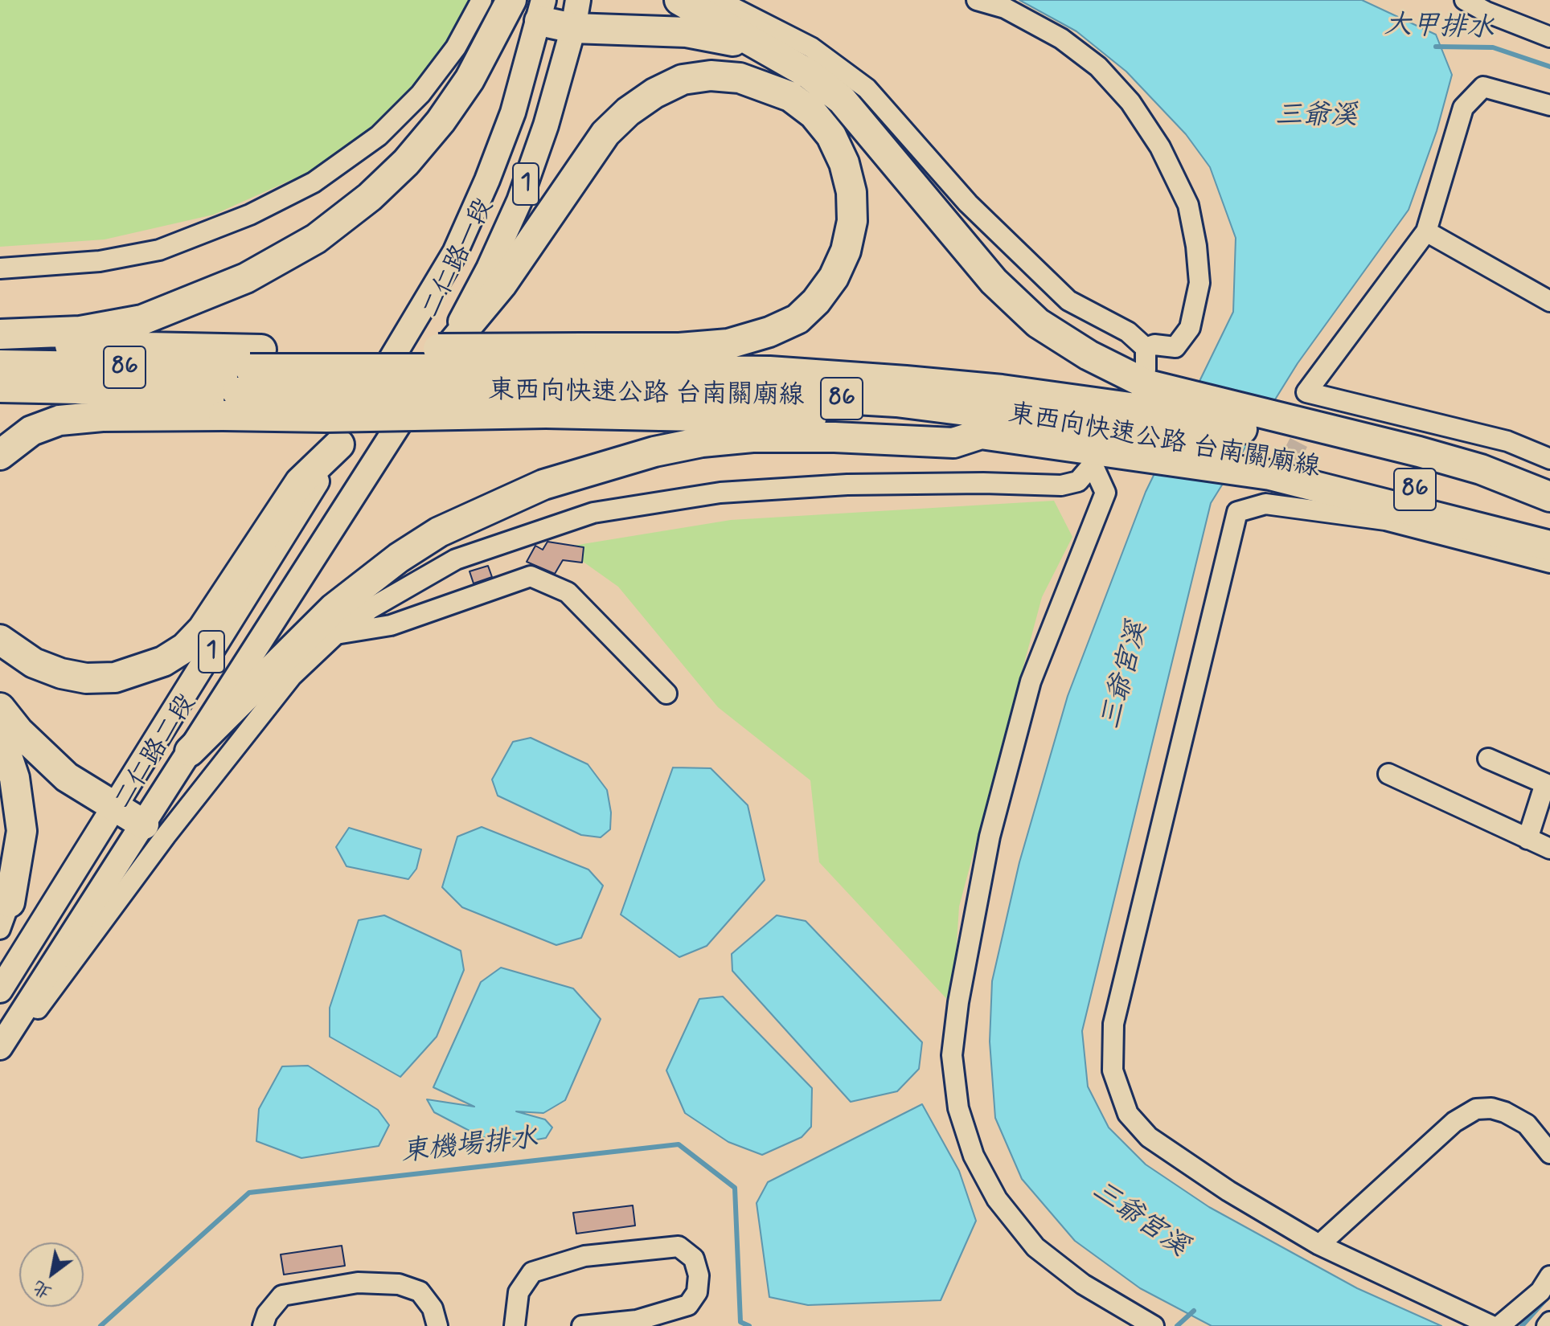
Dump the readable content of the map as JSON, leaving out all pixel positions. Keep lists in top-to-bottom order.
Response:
{
  "streets": {
    "highway": ["86", "東西向快速公路 台南關廟線"],
    "main road": ["1", "二仁路一段", "二仁路二段"]
  },
  "crossings": [
    ["二仁路一段", "二仁路二段"]
  ],
  "water": [
    "大甲排水",
    "三爺溪",
    "三爺宮溪",
    "東機場排水"
  ],
  "north": "bottom left"
}
